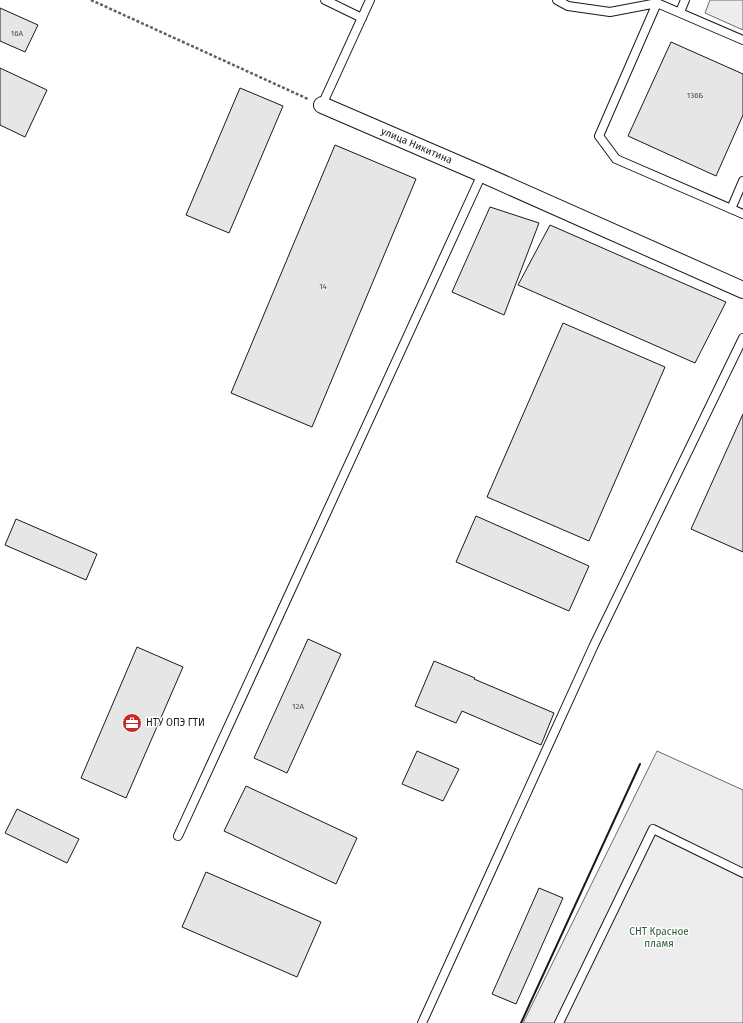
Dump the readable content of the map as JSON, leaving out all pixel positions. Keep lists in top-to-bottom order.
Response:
{
  "streets": {
    "street": ["улица Никитина"]
  },
  "parks": ["СНТ Красное пламя"],
  "places": {
    "office": ["НТУ ОПЭ ГТИ"]
  },
  "house_numbers": [
    "16А",
    "136Б",
    "14",
    "12А"
  ]
}
